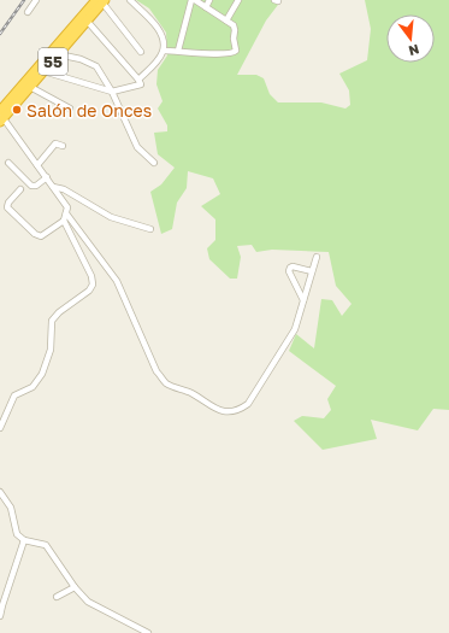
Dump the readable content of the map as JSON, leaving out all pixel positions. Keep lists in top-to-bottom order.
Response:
{
  "streets": {
    "highway": ["55"]
  },
  "places": ["Salón de Onces"],
  "north": "bottom"
}
